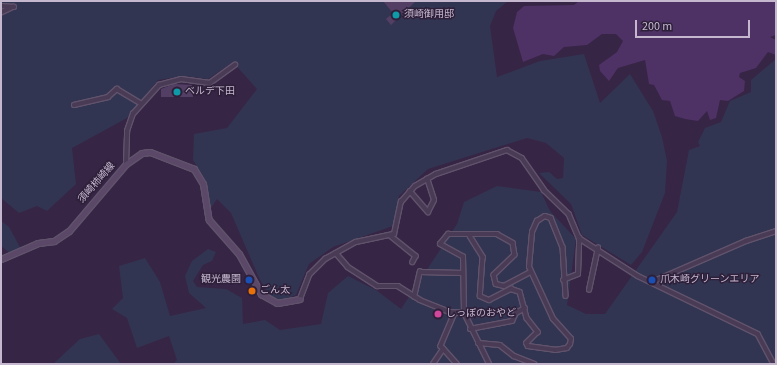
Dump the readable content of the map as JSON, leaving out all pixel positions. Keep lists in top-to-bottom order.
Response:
{
  "streets": {
    "main road": ["須崎柿崎線"]
  },
  "places": [
    "須崎御用邸",
    "ベルデ下田",
    "観光農園",
    "爪木崎グリーンエリア",
    "ごん太",
    "しっぽのおやど"
  ],
  "scale_bar": "200 m"
}
